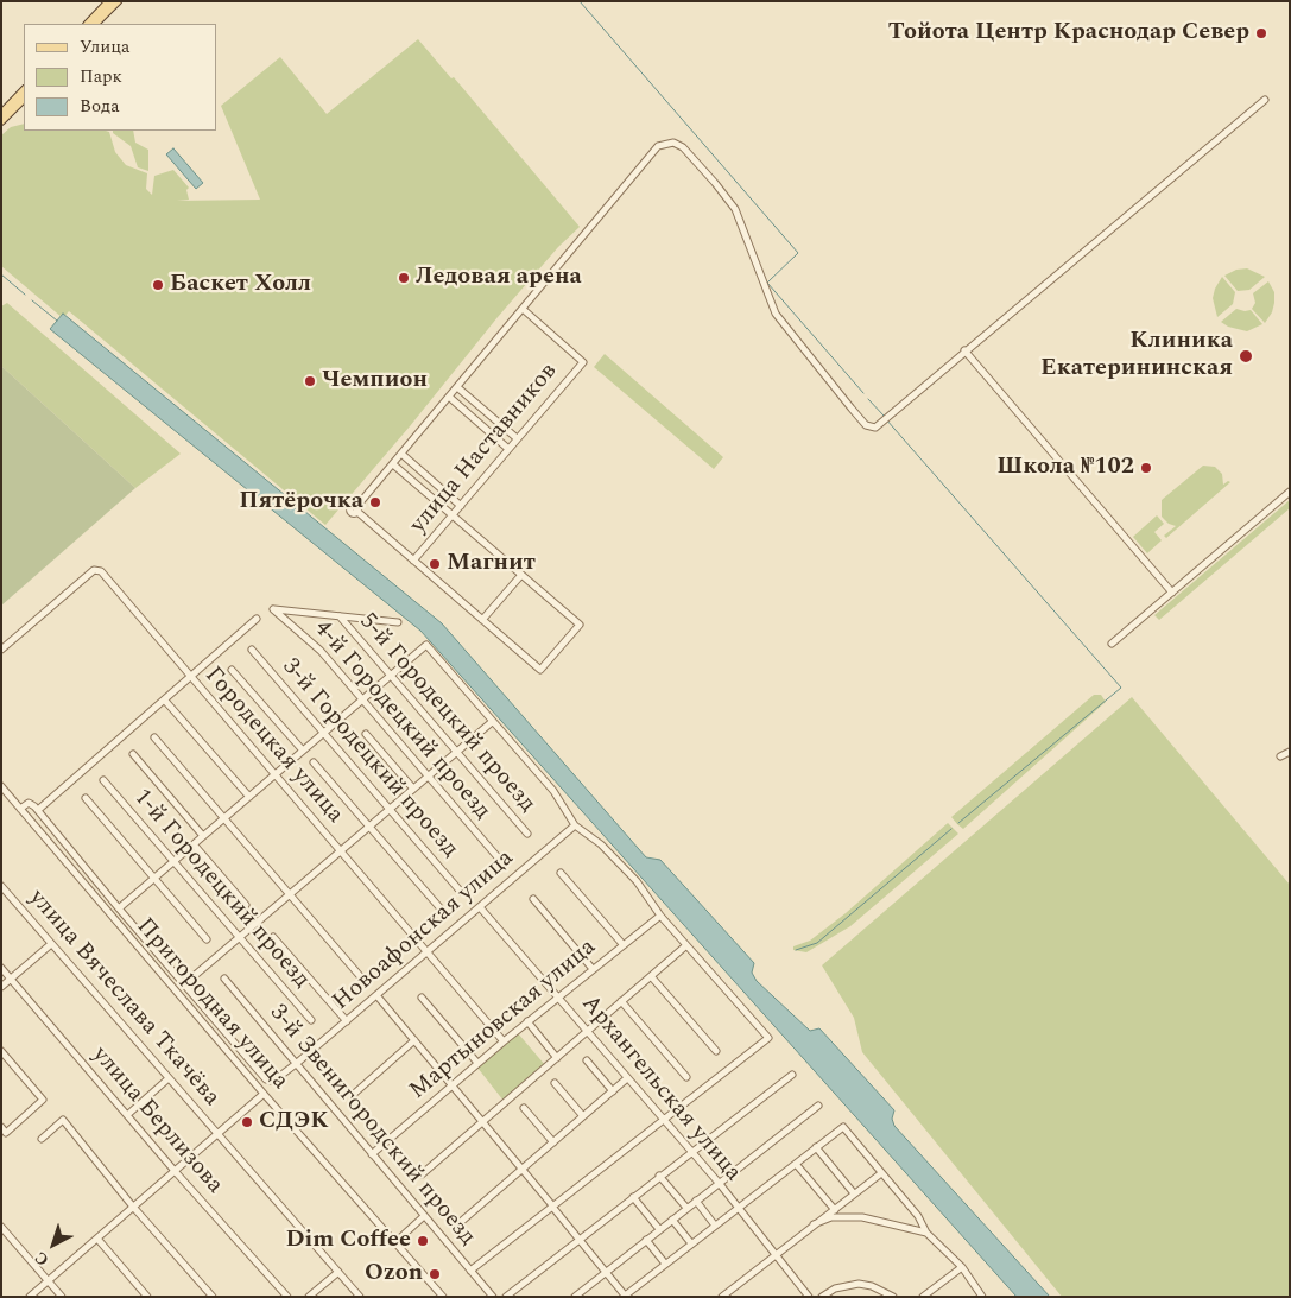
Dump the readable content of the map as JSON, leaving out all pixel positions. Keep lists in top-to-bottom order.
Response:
{
  "streets": {
    "street": [
      "улица Наставников",
      "5-й Городецкий проезд",
      "4-й Городецкий проезд",
      "Городецкая улица",
      "3-й Городецкий проезд",
      "1-й Городецкий проезд",
      "Новоафонская улица",
      "улица Вячеслава Ткачёва",
      "Пригородная улица",
      "Мартыновская улица",
      "Архангельская улица",
      "улица Берлизова",
      "3-й Звенигородский проезд"
    ]
  },
  "crossings": [
    ["5-й Городецкий проезд", "4-й Городецкий проезд"],
    ["Городецкая улица", "Новоафонская улица"],
    ["Городецкая улица", "Мартыновская улица"],
    ["Новоафонская улица", "Архангельская улица"],
    ["Новоафонская улица", "3-й Звенигородский проезд"],
    ["Мартыновская улица", "Архангельская улица"],
    ["Мартыновская улица", "3-й Звенигородский проезд"]
  ],
  "places": [
    "Тойота Центр Краснодар Север",
    "Ледовая арена",
    "Баскет Холл",
    "Клиника Екатерининская",
    "Чемпион",
    "Школа №102",
    "Пятёрочка",
    "Магнит",
    "СДЭК",
    "Dim Coffee",
    "Ozon"
  ],
  "legend": ["Улица", "Парк", "Вода"],
  "north": "bottom left"
}
